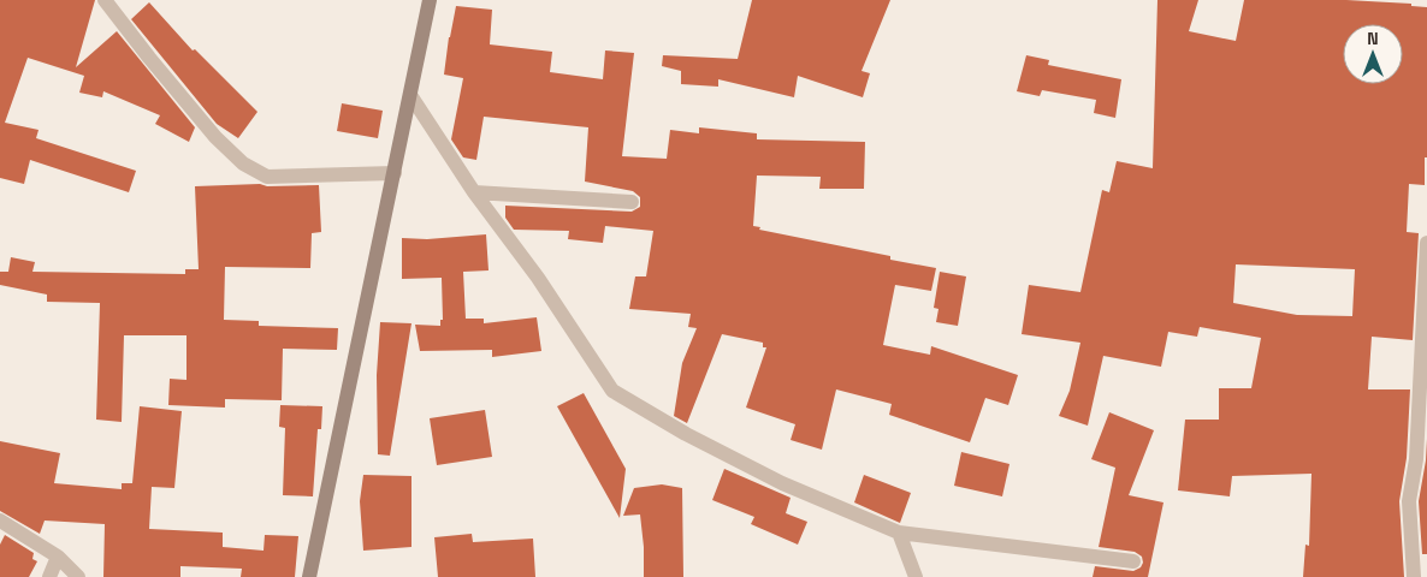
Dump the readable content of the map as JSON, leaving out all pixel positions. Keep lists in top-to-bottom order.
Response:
{
  "north": "top"
}
